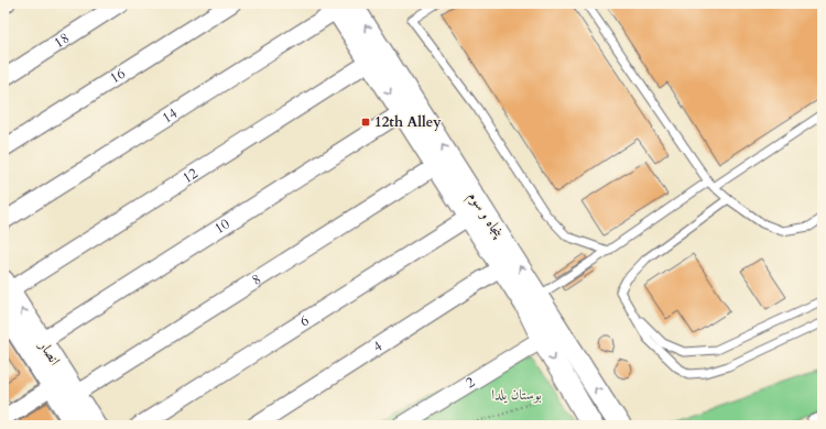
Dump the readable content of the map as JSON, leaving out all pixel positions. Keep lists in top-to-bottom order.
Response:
{
  "streets": {
    "street": [
      "18",
      "16",
      "14",
      "12",
      "پنجاه و سوم",
      "10",
      "8",
      "6",
      "4",
      "انصار",
      "2"
    ]
  },
  "crossings": [
    ["14", "پنجاه و سوم"],
    ["12", "پنجاه و سوم"],
    ["12", "انصار"],
    ["پنجاه و سوم", "10"],
    ["پنجاه و سوم", "8"],
    ["پنجاه و سوم", "6"],
    ["پنجاه و سوم", "4"],
    ["پنجاه و سوم", "2"],
    ["10", "انصار"],
    ["8", "انصار"]
  ],
  "parks": ["بوستان یلدا"],
  "places": {
    "transit": ["12th Alley"]
  }
}
